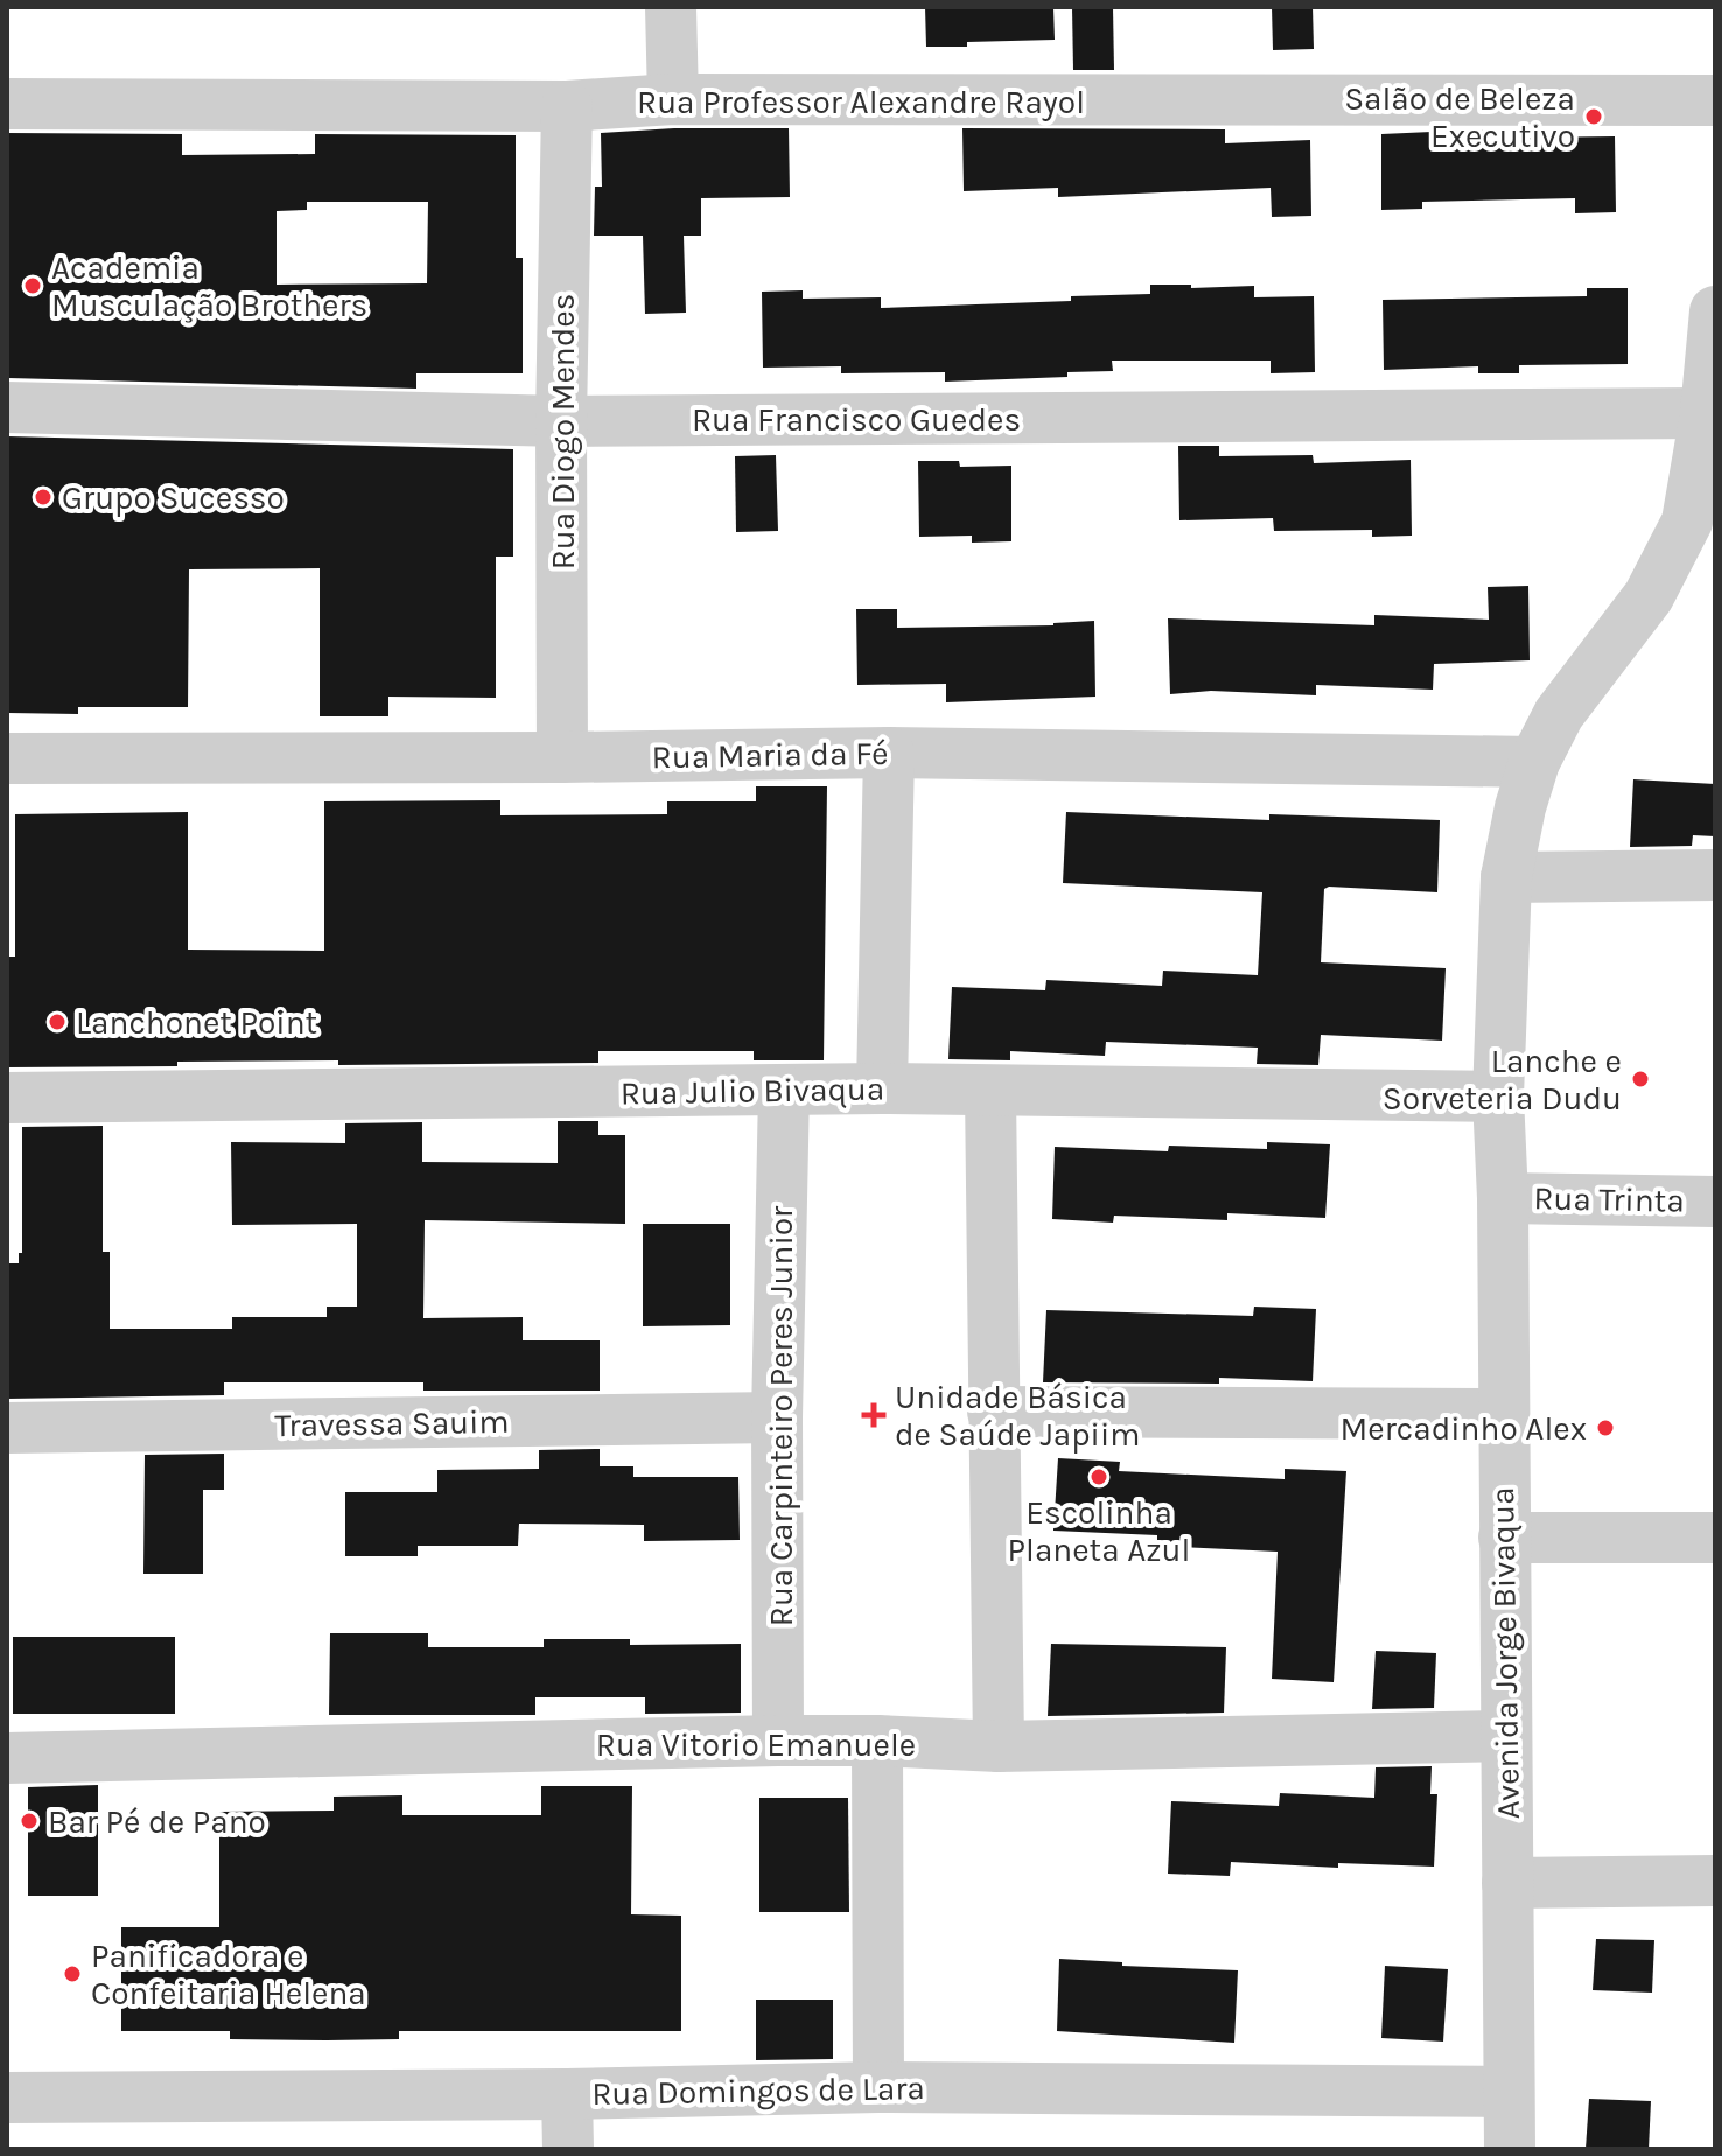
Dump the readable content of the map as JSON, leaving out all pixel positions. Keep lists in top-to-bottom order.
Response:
{
  "streets": {
    "street": [
      "Rua Professor Alexandre Rayol",
      "Rua Francisco Guedes",
      "Rua Diogo Mendes",
      "Rua Maria da Fé",
      "Rua Julio Bivaqua",
      "Rua Trinta",
      "Rua Carpinteiro Peres Junior",
      "Travessa Sauim",
      "Avenida Jorge Bivaqua",
      "Rua Vitorio Emanuele",
      "Rua Domingos de Lara"
    ]
  },
  "crossings": [
    ["Rua Professor Alexandre Rayol", "Rua Diogo Mendes"],
    ["Rua Francisco Guedes", "Rua Diogo Mendes"],
    ["Rua Francisco Guedes", "Avenida Jorge Bivaqua"],
    ["Rua Diogo Mendes", "Rua Maria da Fé"],
    ["Rua Maria da Fé", "Avenida Jorge Bivaqua"],
    ["Rua Julio Bivaqua", "Rua Carpinteiro Peres Junior"],
    ["Rua Julio Bivaqua", "Avenida Jorge Bivaqua"],
    ["Rua Trinta", "Avenida Jorge Bivaqua"],
    ["Rua Carpinteiro Peres Junior", "Travessa Sauim"],
    ["Rua Carpinteiro Peres Junior", "Rua Vitorio Emanuele"],
    ["Avenida Jorge Bivaqua", "Rua Vitorio Emanuele"],
    ["Avenida Jorge Bivaqua", "Rua Domingos de Lara"]
  ],
  "places": {
    "other": [
      "Salão de Beleza Executivo",
      "Academia Musculação Brothers",
      "Grupo Sucesso",
      "Lanchonet Point",
      "Lanche e Sorveteria Dudu",
      "Mercadinho Alex",
      "Escolinha Planeta Azul",
      "Bar Pé de Pano",
      "Panificadora e Confeitaria Helena"
    ],
    "health": ["Unidade Básica de Saúde Japiim"]
  }
}
